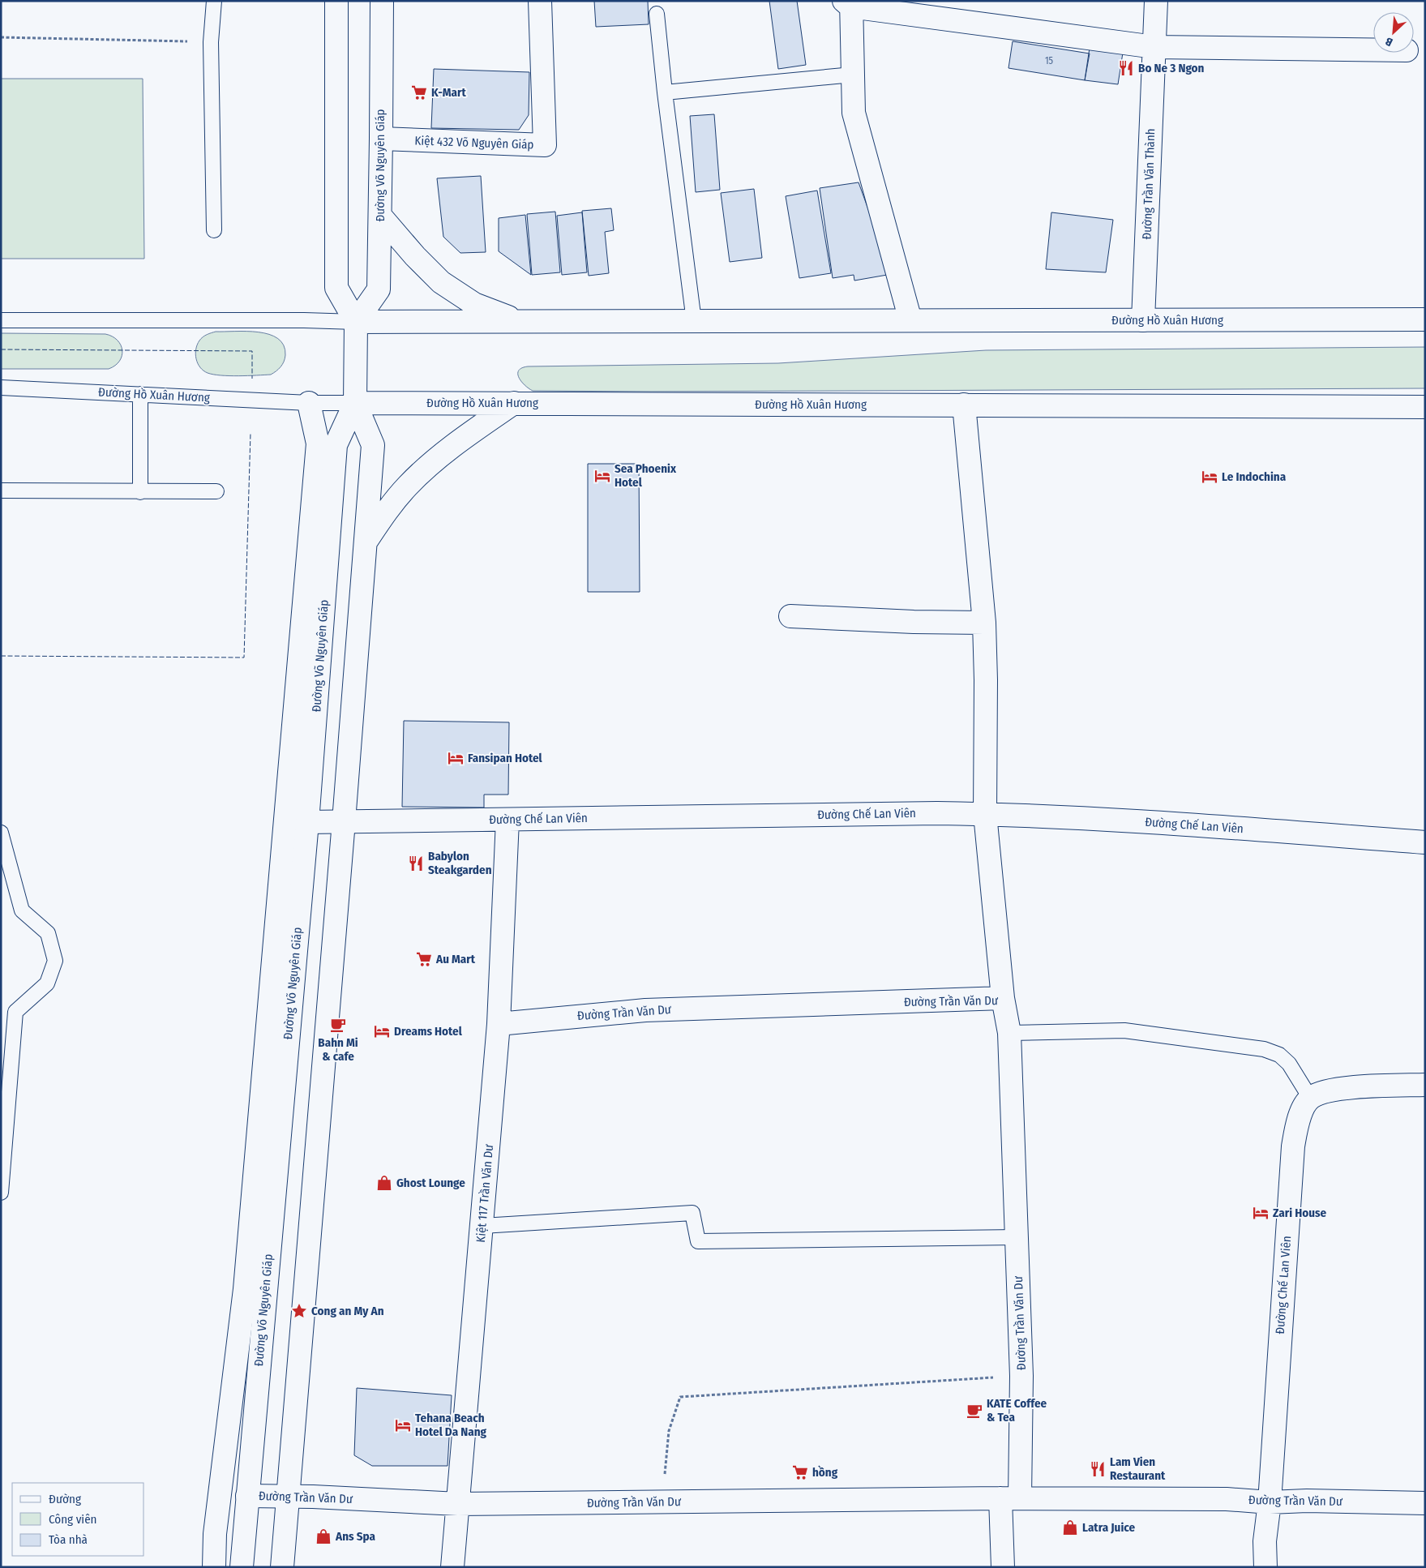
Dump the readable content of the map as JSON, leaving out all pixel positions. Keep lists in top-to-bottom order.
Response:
{
  "streets": {
    "street": [
      "Kiệt 432 Võ Nguyên Giáp",
      "Đường Võ Nguyên Giáp",
      "Đường Trần Văn Thành",
      "Đường Hồ Xuân Hương",
      "Đường Chế Lan Viên",
      "Đường Trần Văn Dư",
      "Kiệt 117 Trần Văn Dư"
    ]
  },
  "crossings": [
    ["Kiệt 432 Võ Nguyên Giáp", "Đường Võ Nguyên Giáp"],
    ["Đường Võ Nguyên Giáp", "Đường Hồ Xuân Hương"],
    ["Đường Võ Nguyên Giáp", "Đường Chế Lan Viên"],
    ["Đường Võ Nguyên Giáp", "Đường Trần Văn Dư"],
    ["Đường Trần Văn Thành", "Đường Hồ Xuân Hương"],
    ["Đường Chế Lan Viên", "Đường Trần Văn Dư"],
    ["Đường Chế Lan Viên", "Kiệt 117 Trần Văn Dư"],
    ["Đường Trần Văn Dư", "Kiệt 117 Trần Văn Dư"]
  ],
  "places": {
    "restaurant": ["Bo Ne 3 Ngon", "Babylon Steakgarden", "Lam Vien Restaurant"],
    "supermarket": ["K-Mart", "Au Mart", "hồng"],
    "hotel": [
      "Sea Phoenix Hotel",
      "Le Indochina",
      "Fansipan Hotel",
      "Dreams Hotel",
      "Zari House",
      "Tehana Beach Hotel Da Nang"
    ],
    "cafe": ["Bahn Mi & cafe", "KATE Coffee & Tea"],
    "shop": ["Ghost Lounge", "Latra Juice", "Ans Spa"],
    "place": ["Cong an My An"]
  },
  "house_numbers": ["15"],
  "legend": ["Đường", "Công viên", "Tòa nhà"],
  "north": "bottom left"
}
